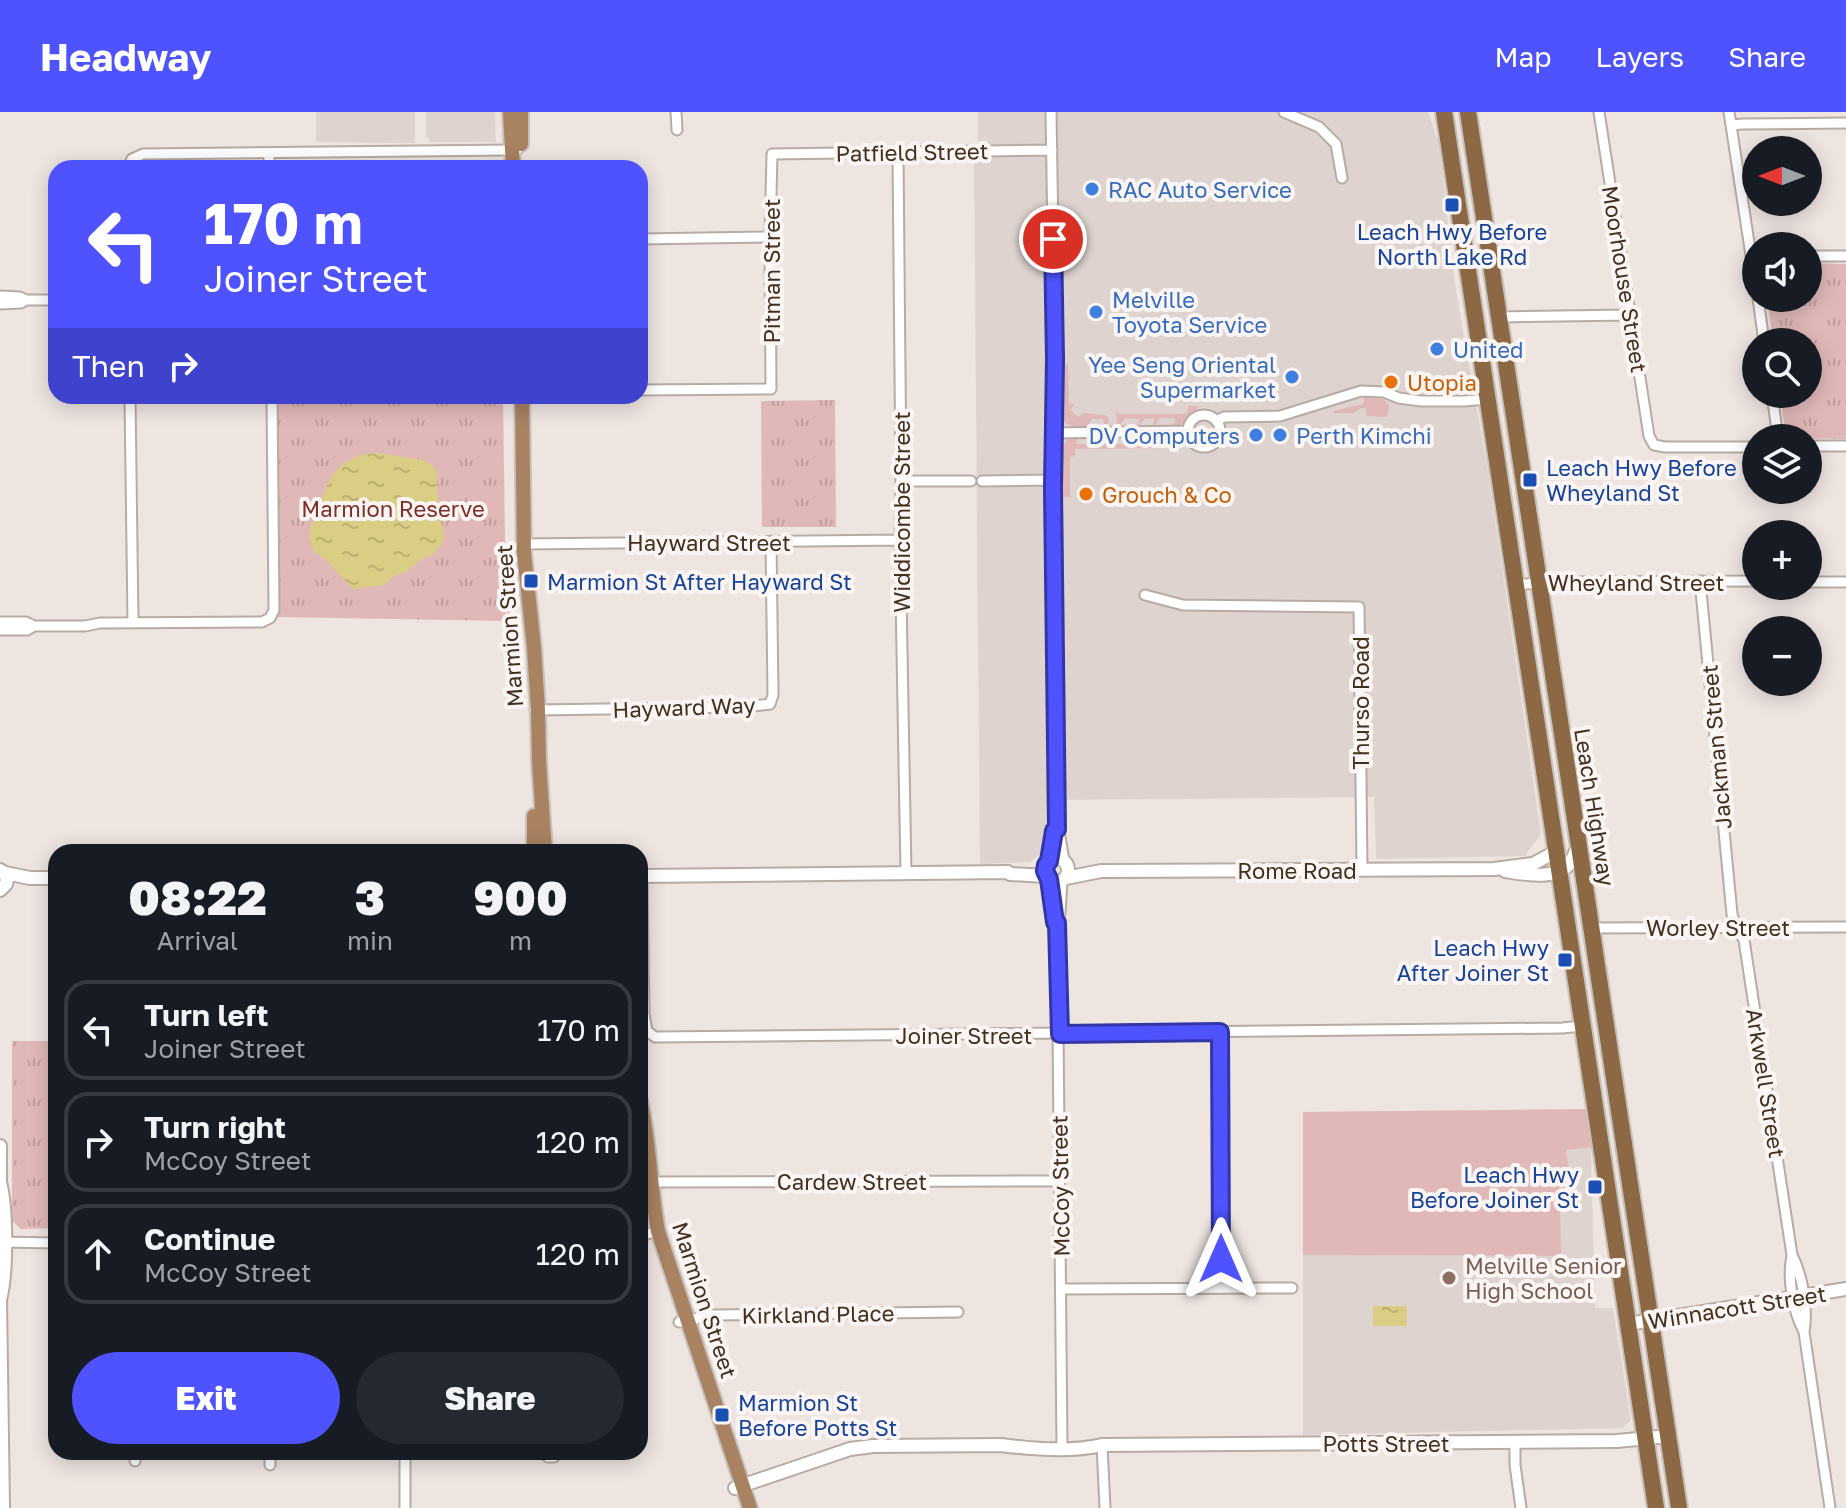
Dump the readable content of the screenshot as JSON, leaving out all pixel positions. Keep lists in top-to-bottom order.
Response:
{
  "streets": {
    "highway": ["Leach Highway"],
    "main road": ["Marmion Street"],
    "street": [
      "Patfield Street",
      "Pitman Street",
      "Moorhouse Street",
      "Widdicombe Street",
      "Hayward Street",
      "Wheyland Street",
      "Thurso Road",
      "Hayward Way",
      "Jackman Street",
      "Rome Road",
      "Worley Street",
      "Joiner Street",
      "Arkwell Street",
      "Cardew Street",
      "McCoy Street",
      "Winnacott Street",
      "Kirkland Place",
      "Potts Street"
    ]
  },
  "crossings": [
    ["Patfield Street", "Pitman Street"],
    ["Patfield Street", "Widdicombe Street"],
    ["Patfield Street", "McCoy Street"],
    ["Widdicombe Street", "Hayward Street"],
    ["Widdicombe Street", "Rome Road"],
    ["Hayward Street", "Marmion Street"],
    ["Hayward Street", "Hayward Way"],
    ["Wheyland Street", "Jackman Street"],
    ["Wheyland Street", "Leach Highway"],
    ["Marmion Street", "Hayward Way"],
    ["Marmion Street", "Cardew Street"],
    ["Marmion Street", "Kirkland Place"],
    ["Marmion Street", "Potts Street"],
    ["Thurso Road", "Rome Road"],
    ["Jackman Street", "Arkwell Street"],
    ["Leach Highway", "Rome Road"],
    ["Leach Highway", "Worley Street"],
    ["Leach Highway", "Joiner Street"],
    ["Leach Highway", "Winnacott Street"],
    ["Leach Highway", "Potts Street"],
    ["Rome Road", "McCoy Street"],
    ["Worley Street", "Arkwell Street"],
    ["Joiner Street", "McCoy Street"],
    ["Arkwell Street", "Winnacott Street"],
    ["Cardew Street", "McCoy Street"],
    ["McCoy Street", "Potts Street"]
  ],
  "parks": ["Marmion Reserve"],
  "places": {
    "other": [
      "RAC Auto Service",
      "Melville Toyota Service",
      "United",
      "Yee Seng Oriental Supermarket",
      "Utopia",
      "DV Computers",
      "Perth Kimchi",
      "Grouch & Co",
      "Melville Senior High School"
    ],
    "transit": [
      "Leach Hwy Before North Lake Rd",
      "Leach Hwy Before Wheyland St",
      "Marmion St After Hayward St",
      "Leach Hwy After Joiner St",
      "Leach Hwy Before Joiner St",
      "Marmion St Before Potts St"
    ]
  },
  "north": "left",
  "page": {
    "header": "Headway",
    "nav": ["Map", "Layers", "Share"],
    "map_buttons": ["+", "−"],
    "turn": ["170 m", "Joiner Street"],
    "then": "Then",
    "eta": [
      "08:22",
      "Arrival",
      "3",
      "min",
      "900",
      "m"
    ],
    "list": [
      {
        "name": "Turn left",
        "note": "Joiner Street",
        "value": "170 m"
      },
      {
        "name": "Turn right",
        "note": "McCoy Street",
        "value": "120 m"
      },
      {
        "name": "Continue",
        "note": "McCoy Street",
        "value": "120 m"
      }
    ],
    "buttons": ["Exit", "Share"]
  }
}
